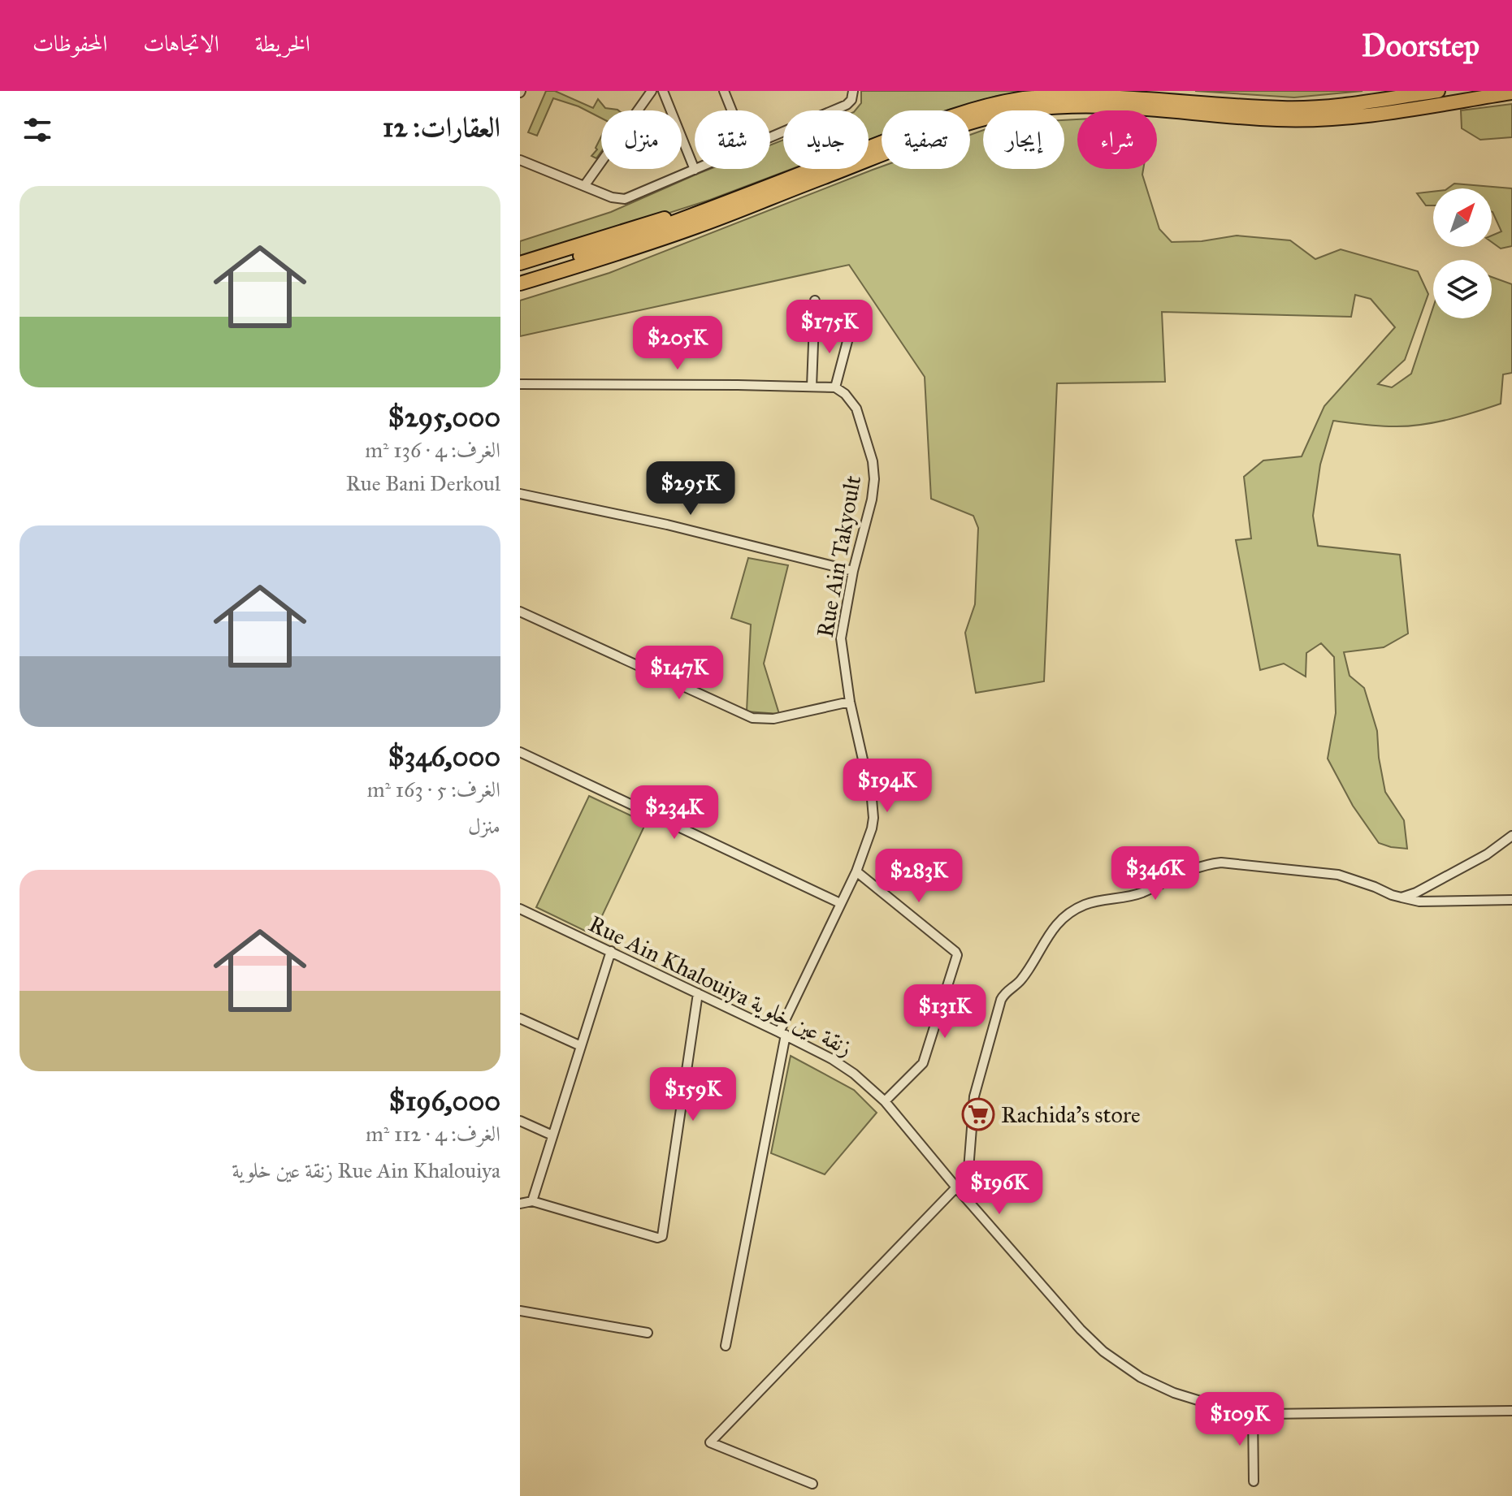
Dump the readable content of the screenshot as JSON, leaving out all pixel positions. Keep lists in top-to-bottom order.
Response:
{
  "streets": {
    "street": ["Rue Ain Takyoult", "Rue Ain Khalouiya زنقة عين خلوية"]
  },
  "crossings": [
    ["Rue Ain Takyoult", "Rue Ain Khalouiya زنقة عين خلوية"]
  ],
  "places": {
    "supermarket": ["Rachida's store"]
  },
  "north": "top right",
  "page": {
    "header": "Doorstep",
    "nav": ["الخريطة", "الاتجاهات", "المحفوظات"],
    "heading": "العقارات: 12",
    "chip": [
      "شراء",
      "إيجار",
      "تصفية",
      "جديد",
      "شقة",
      "منزل"
    ],
    "list": [
      {
        "name": "$295,000",
        "note": "الغرف: 4 · 136 m² · Rue Bani Derkoul"
      },
      {
        "name": "$346,000",
        "note": "الغرف: 5 · 163 m² · منزل"
      },
      {
        "name": "$196,000",
        "note": "الغرف: 4 · 112 m² · Rue Ain Khalouiya زنقة عين خلوية"
      }
    ],
    "price": [
      "$175K",
      "$205K",
      "$295K",
      "$147K",
      "$194K",
      "$234K",
      "$346K",
      "$283K",
      "$131K",
      "$159K",
      "$196K",
      "$109K"
    ]
  }
}
